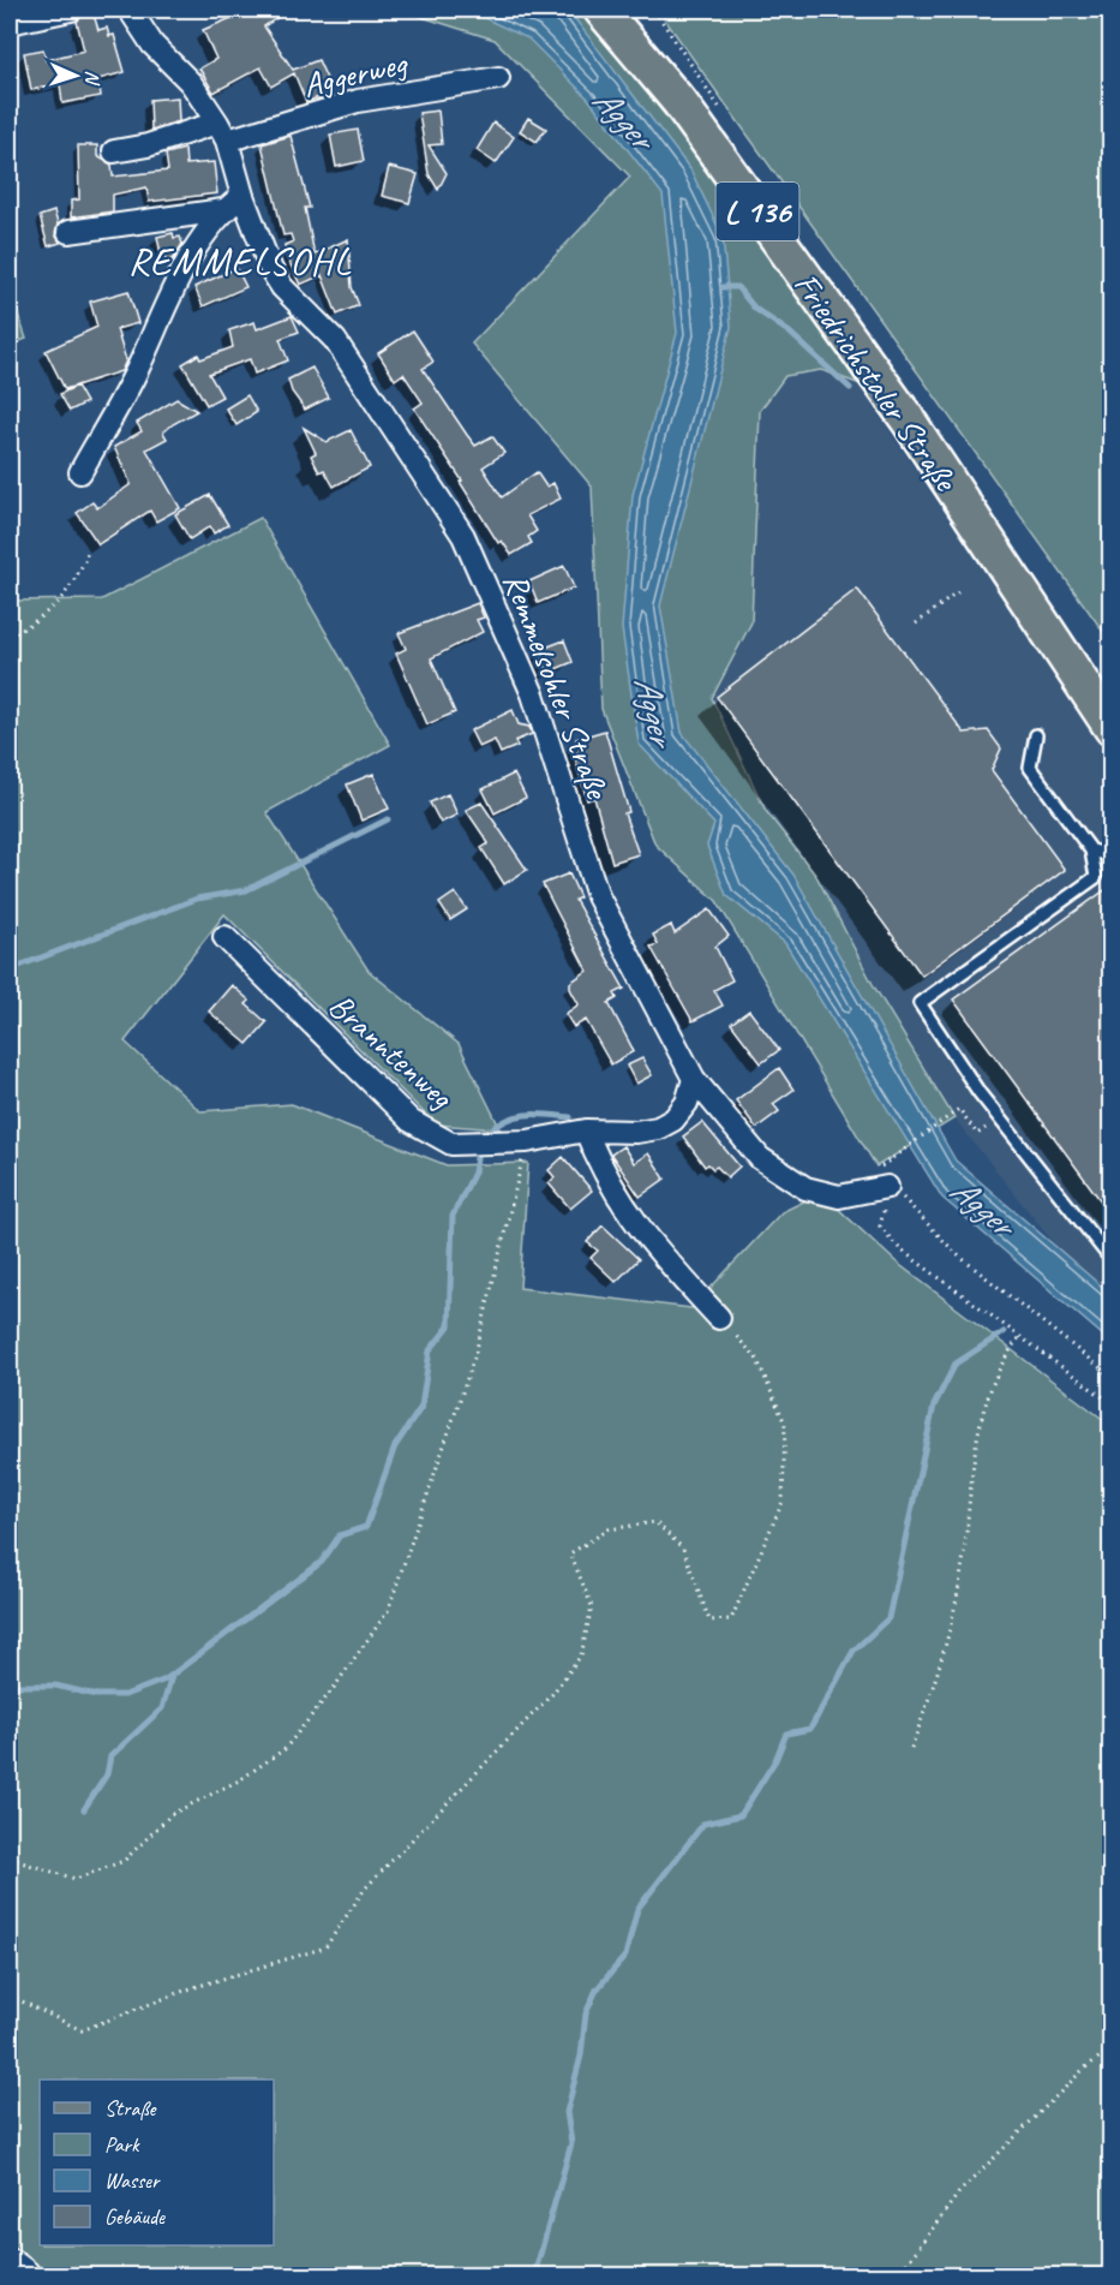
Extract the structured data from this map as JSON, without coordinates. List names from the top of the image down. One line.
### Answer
{"streets":{"main road":["L 136","Friedrichstaler Straße"],"street":["Aggerweg","Remmelsohler Straße","Branntenweg"]},"crossings":[["Aggerweg","Remmelsohler Straße"],["Remmelsohler Straße","Branntenweg"]],"districts":["REMMELSOHL"],"water":["Agger"],"legend":["Straße","Park","Wasser","Gebäude"],"north":"right"}
